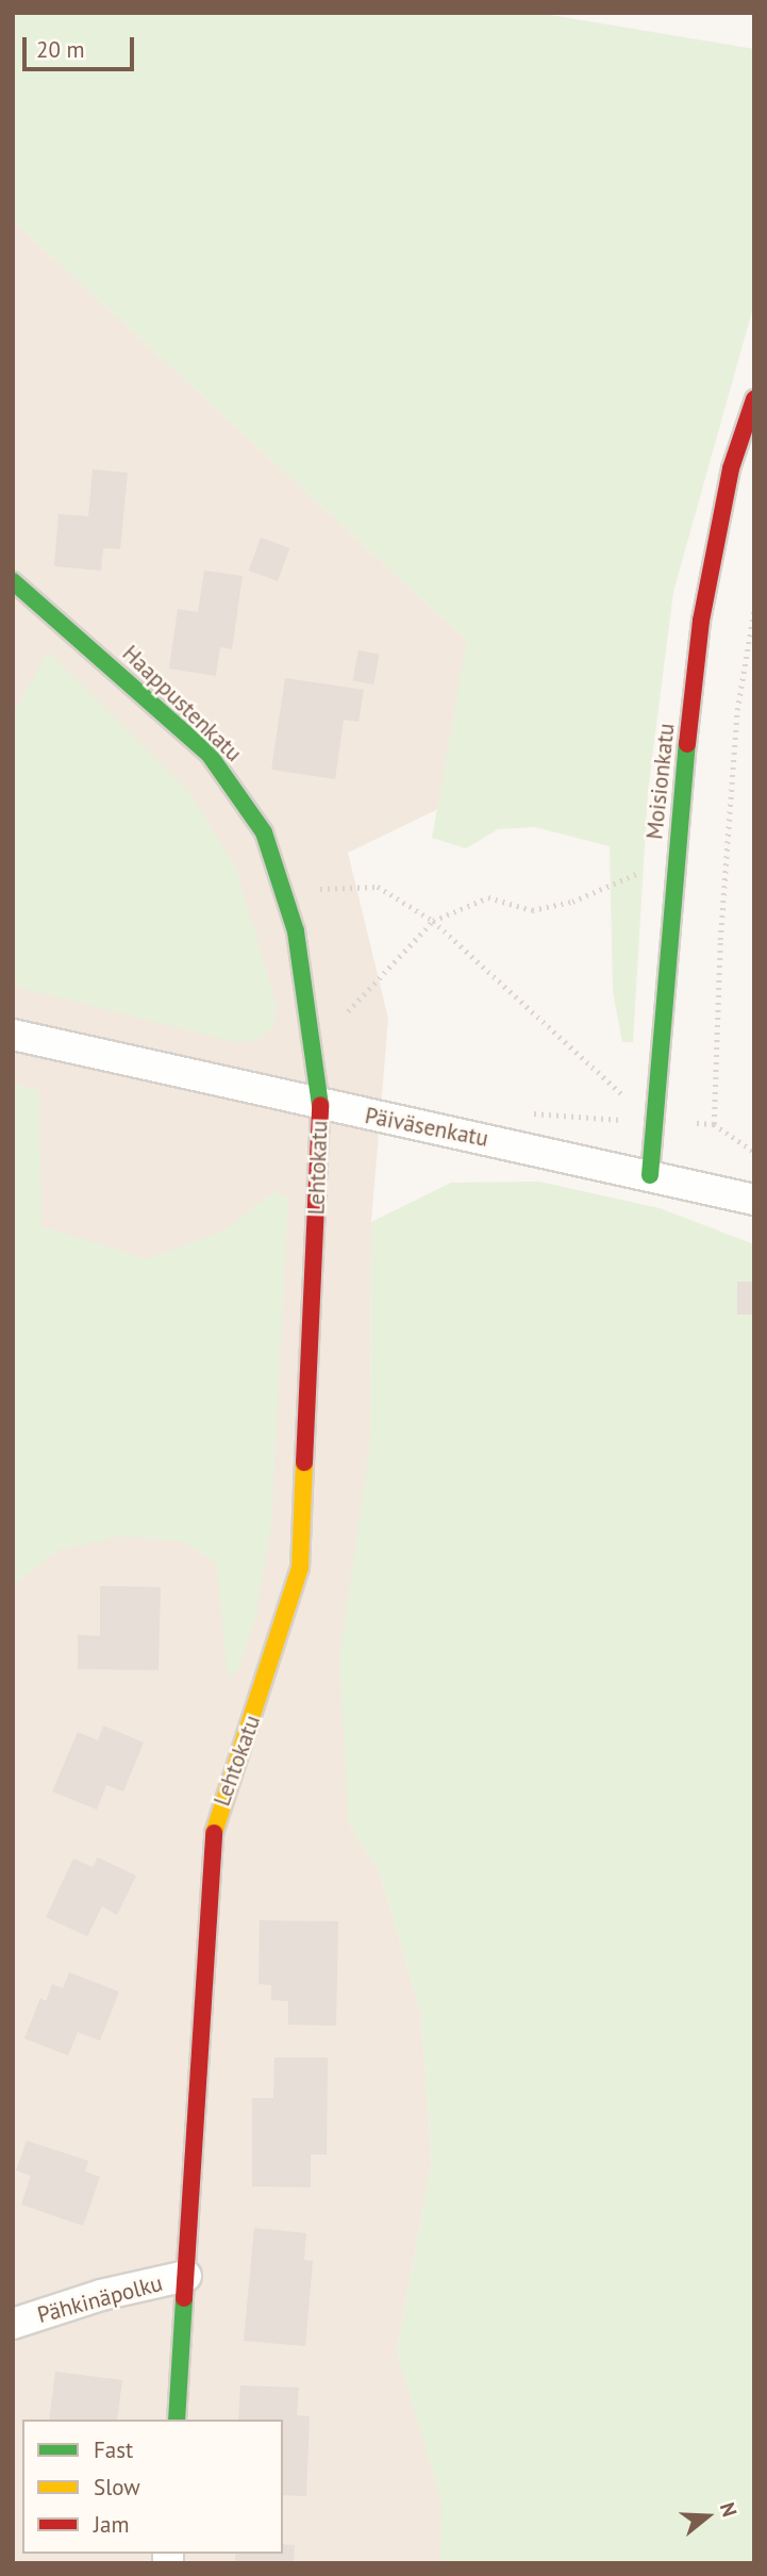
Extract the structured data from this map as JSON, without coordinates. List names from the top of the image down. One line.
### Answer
{"streets":{"street":["Haappustenkatu","Moisionkatu","Päiväsenkatu","Lehtokatu","Pähkinäpolku"]},"crossings":[["Haappustenkatu","Päiväsenkatu"],["Haappustenkatu","Lehtokatu"],["Moisionkatu","Päiväsenkatu"],["Päiväsenkatu","Lehtokatu"],["Lehtokatu","Pähkinäpolku"]],"legend":["Fast","Slow","Jam"],"scale_bar":"20 m","north":"right"}
